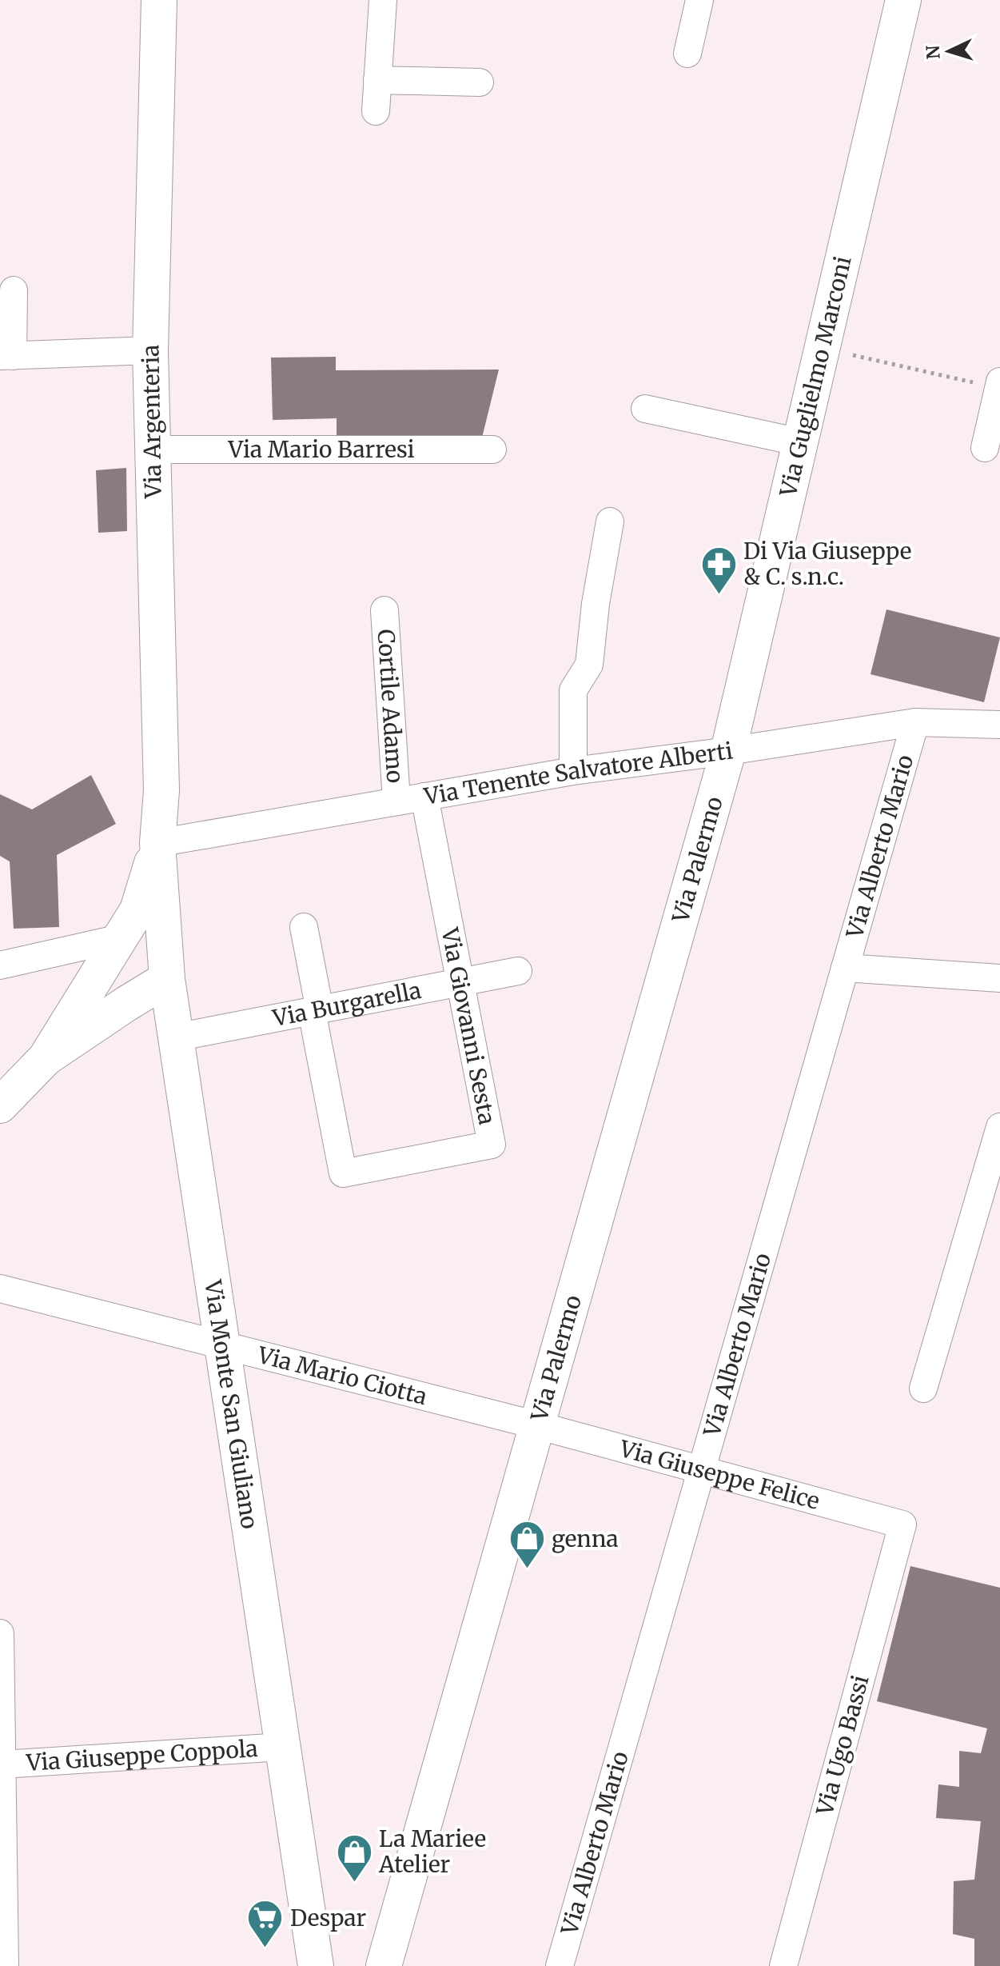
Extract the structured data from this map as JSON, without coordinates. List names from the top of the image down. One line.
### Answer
{"streets":{"main road":["Via Guglielmo Marconi","Via Argenteria","Via Palermo","Via Monte San Giuliano"],"street":["Via Mario Barresi","Cortile Adamo","Via Tenente Salvatore Alberti","Via Alberto Mario","Via Burgarella","Via Giovanni Sesta","Via Mario Ciotta","Via Giuseppe Felice","Via Ugo Bassi","Via Giuseppe Coppola"]},"crossings":[["Via Guglielmo Marconi","Via Tenente Salvatore Alberti"],["Via Guglielmo Marconi","Via Palermo"],["Via Argenteria","Via Mario Barresi"],["Via Argenteria","Via Tenente Salvatore Alberti"],["Via Argenteria","Via Monte San Giuliano"],["Cortile Adamo","Via Tenente Salvatore Alberti"],["Via Tenente Salvatore Alberti","Via Alberto Mario"],["Via Tenente Salvatore Alberti","Via Palermo"],["Via Tenente Salvatore Alberti","Via Giovanni Sesta"],["Via Tenente Salvatore Alberti","Via Monte San Giuliano"],["Via Alberto Mario","Via Giuseppe Felice"],["Via Palermo","Via Mario Ciotta"],["Via Palermo","Via Giuseppe Felice"],["Via Burgarella","Via Giovanni Sesta"],["Via Burgarella","Via Monte San Giuliano"],["Via Mario Ciotta","Via Monte San Giuliano"],["Via Mario Ciotta","Via Giuseppe Felice"],["Via Monte San Giuliano","Via Giuseppe Coppola"],["Via Giuseppe Felice","Via Ugo Bassi"]],"places":{"pharmacy":["Di Via Giuseppe & C. s.n.c."],"shop":["genna","La Mariee Atelier"],"supermarket":["Despar"]},"north":"left"}
